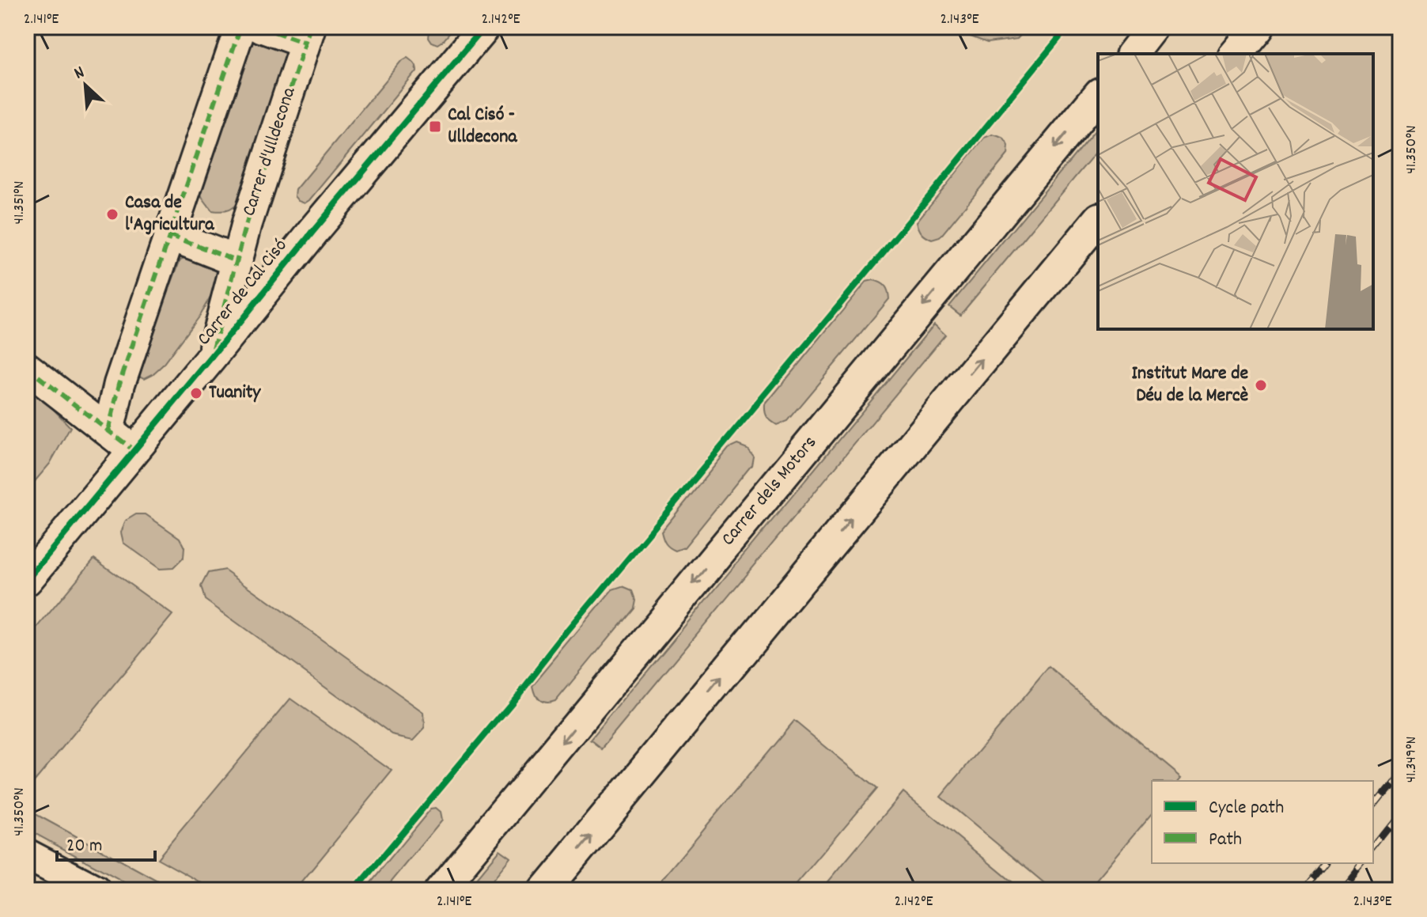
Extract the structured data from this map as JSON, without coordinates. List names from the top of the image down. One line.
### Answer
{"streets":{"street":["Carrer d'Ulldecona","Carrer de Cal Cisó","Carrer dels Motors"]},"crossings":[["Carrer d'Ulldecona","Carrer de Cal Cisó"]],"places":{"transit":["Cal Cisó - Ulldecona"],"other":["Casa de l'Agricultura","Institut Mare de Déu de la Mercè","Tuanity"]},"legend":["Cycle path","Path"],"scale_bar":"20 m","north":"top left","coordinates":["2.141°E","2.142°E","2.143°E","41.350°N","41.351°N","41.349°N"]}
